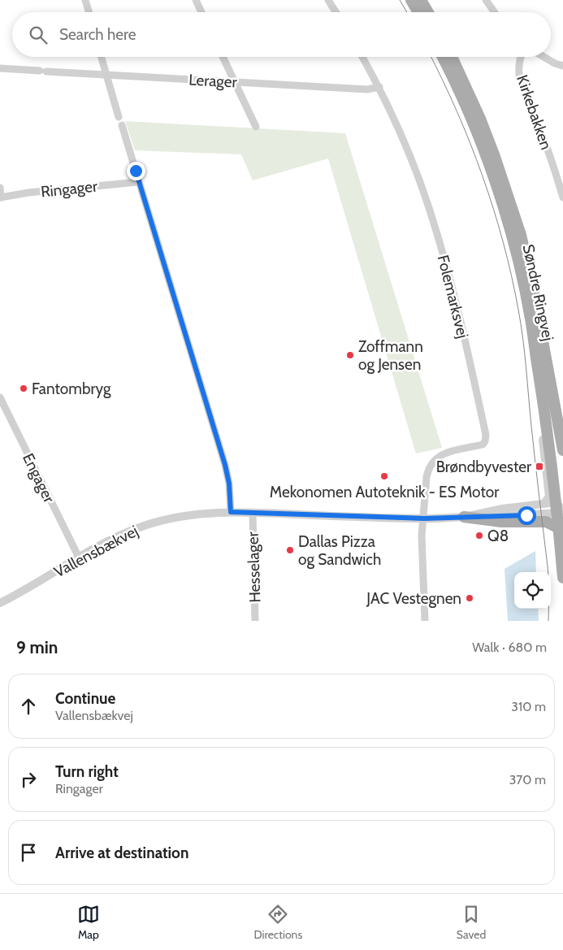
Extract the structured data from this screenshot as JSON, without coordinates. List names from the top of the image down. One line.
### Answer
{"streets":{"main road":["Søndre Ringvej"],"street":["Lerager","Kirkebakken","Ringager","Folemarksvej","Engager","Vallensbækvej","Hesselager"]},"crossings":[["Lerager","Folemarksvej"],["Søndre Ringvej","Vallensbækvej"],["Folemarksvej","Vallensbækvej"],["Engager","Vallensbækvej"],["Vallensbækvej","Hesselager"]],"places":{"other":["Zoffmann og Jensen","Fantombryg","Mekonomen Autoteknik - ES Motor","Q8","Dallas Pizza og Sandwich","JAC Vestegnen"],"transit":["Brøndbyvester"]},"page":{"search":"Search here","heading":["9 min","Walk · 680 m"],"list":[["Continue","Vallensbækvej","310 m"],["Turn right","Ringager","370 m"],"Arrive at destination"],"nav":["Map","Directions","Saved"]}}
